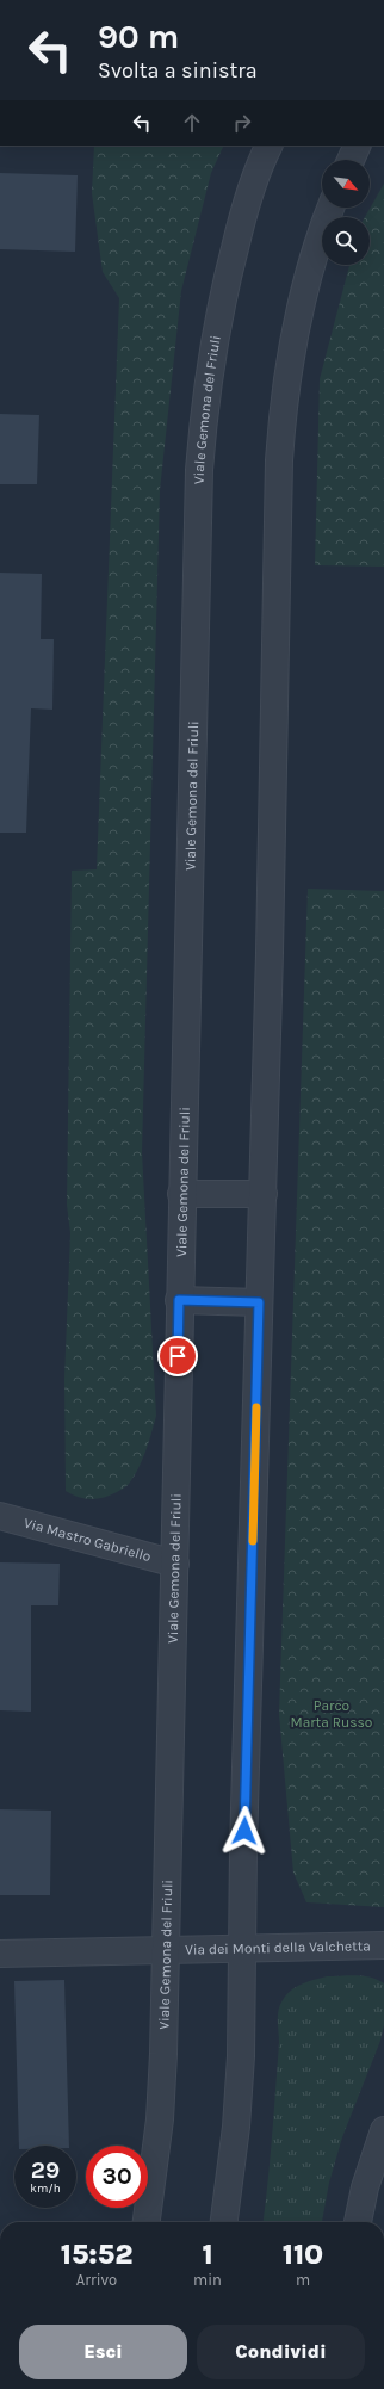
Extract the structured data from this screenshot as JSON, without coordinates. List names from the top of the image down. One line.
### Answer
{"streets":{"street":["Viale Gemona del Friuli","Via Mastro Gabriello","Via dei Monti della Valchetta"]},"crossings":[["Viale Gemona del Friuli","Via Mastro Gabriello"],["Viale Gemona del Friuli","Via dei Monti della Valchetta"]],"parks":["Parco Marta Russo"],"north":"bottom right","page":{"turn":["90 m","Svolta a sinistra"],"speed":"29 km/h","limit":"30","eta":["15:52","Arrivo","1","min","110","m"],"buttons":["Esci","Condividi"]}}
